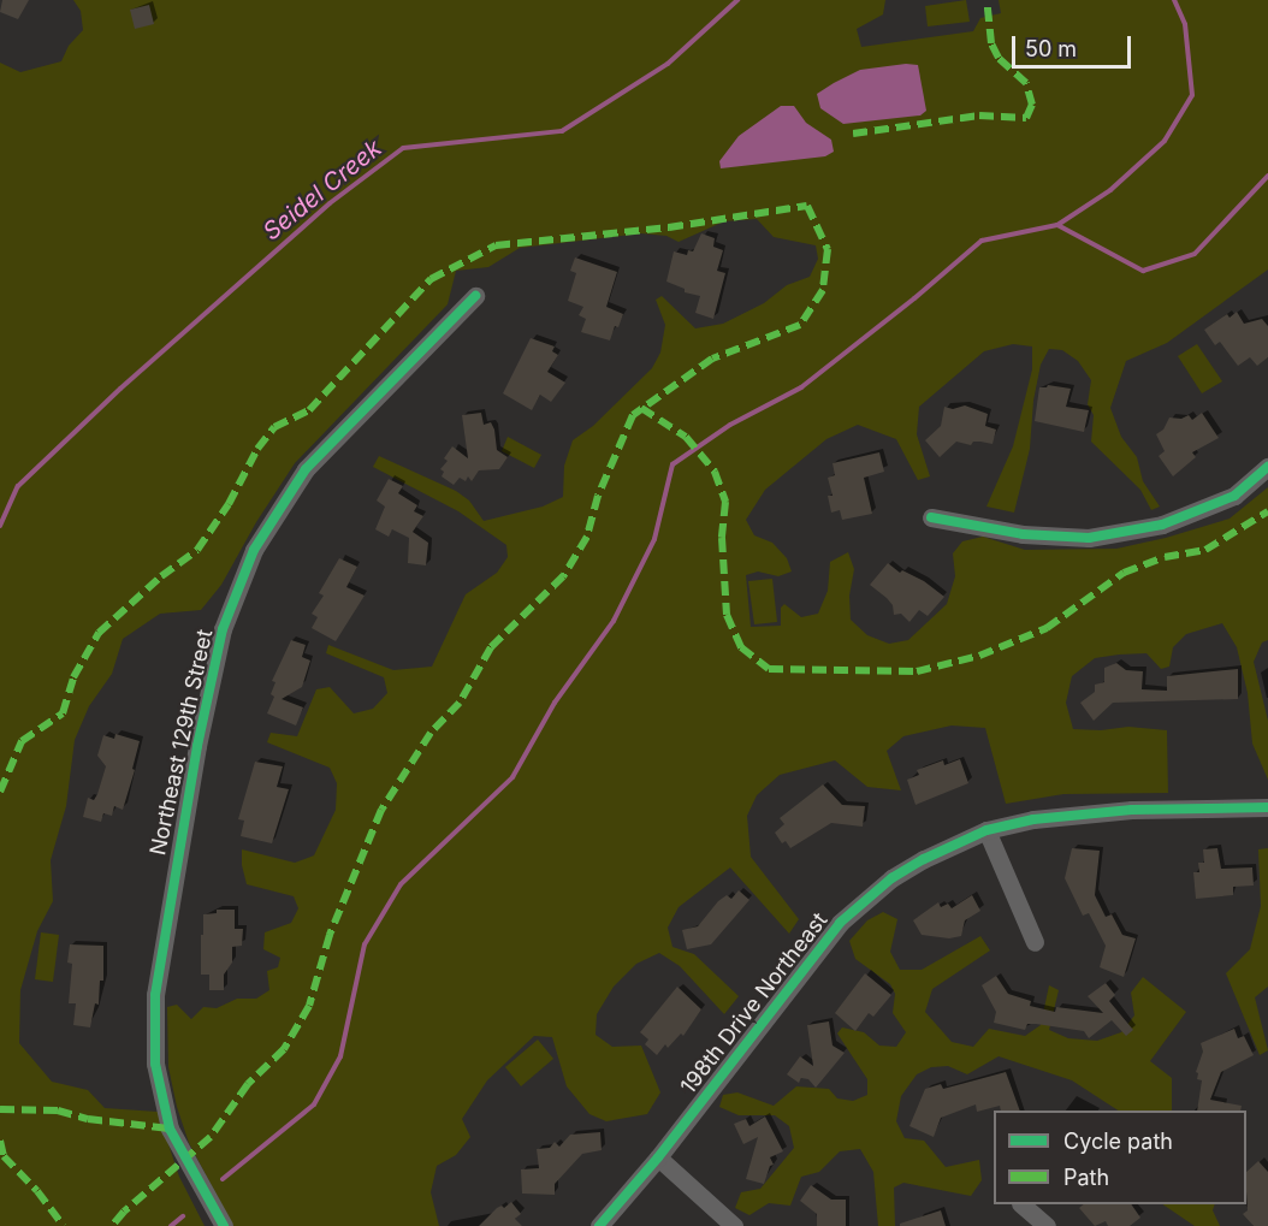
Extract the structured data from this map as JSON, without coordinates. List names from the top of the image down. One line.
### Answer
{"streets":{"street":["Northeast 129th Street","198th Drive Northeast"]},"water":["Seidel Creek"],"legend":["Cycle path","Path"],"scale_bar":"50 m"}
